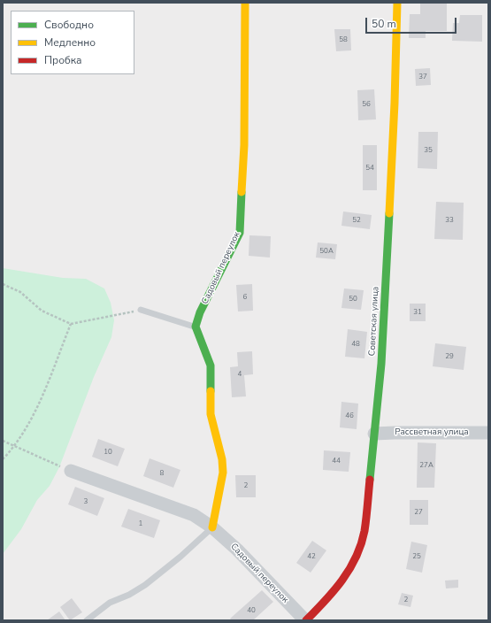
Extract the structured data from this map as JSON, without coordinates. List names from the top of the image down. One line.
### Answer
{"streets":{"street":["Садовый переулок","Советская улица","Рассветная улица"]},"crossings":[["Садовый переулок","Советская улица"],["Советская улица","Рассветная улица"]],"house_numbers":["58","37","56","35","54","52","33","50А","6","50","31","48","29","4","46","10","44","27А","8","2","3","27","1","42","25","2","40"],"legend":["Свободно","Медленно","Пробка"],"scale_bar":"50 m"}
